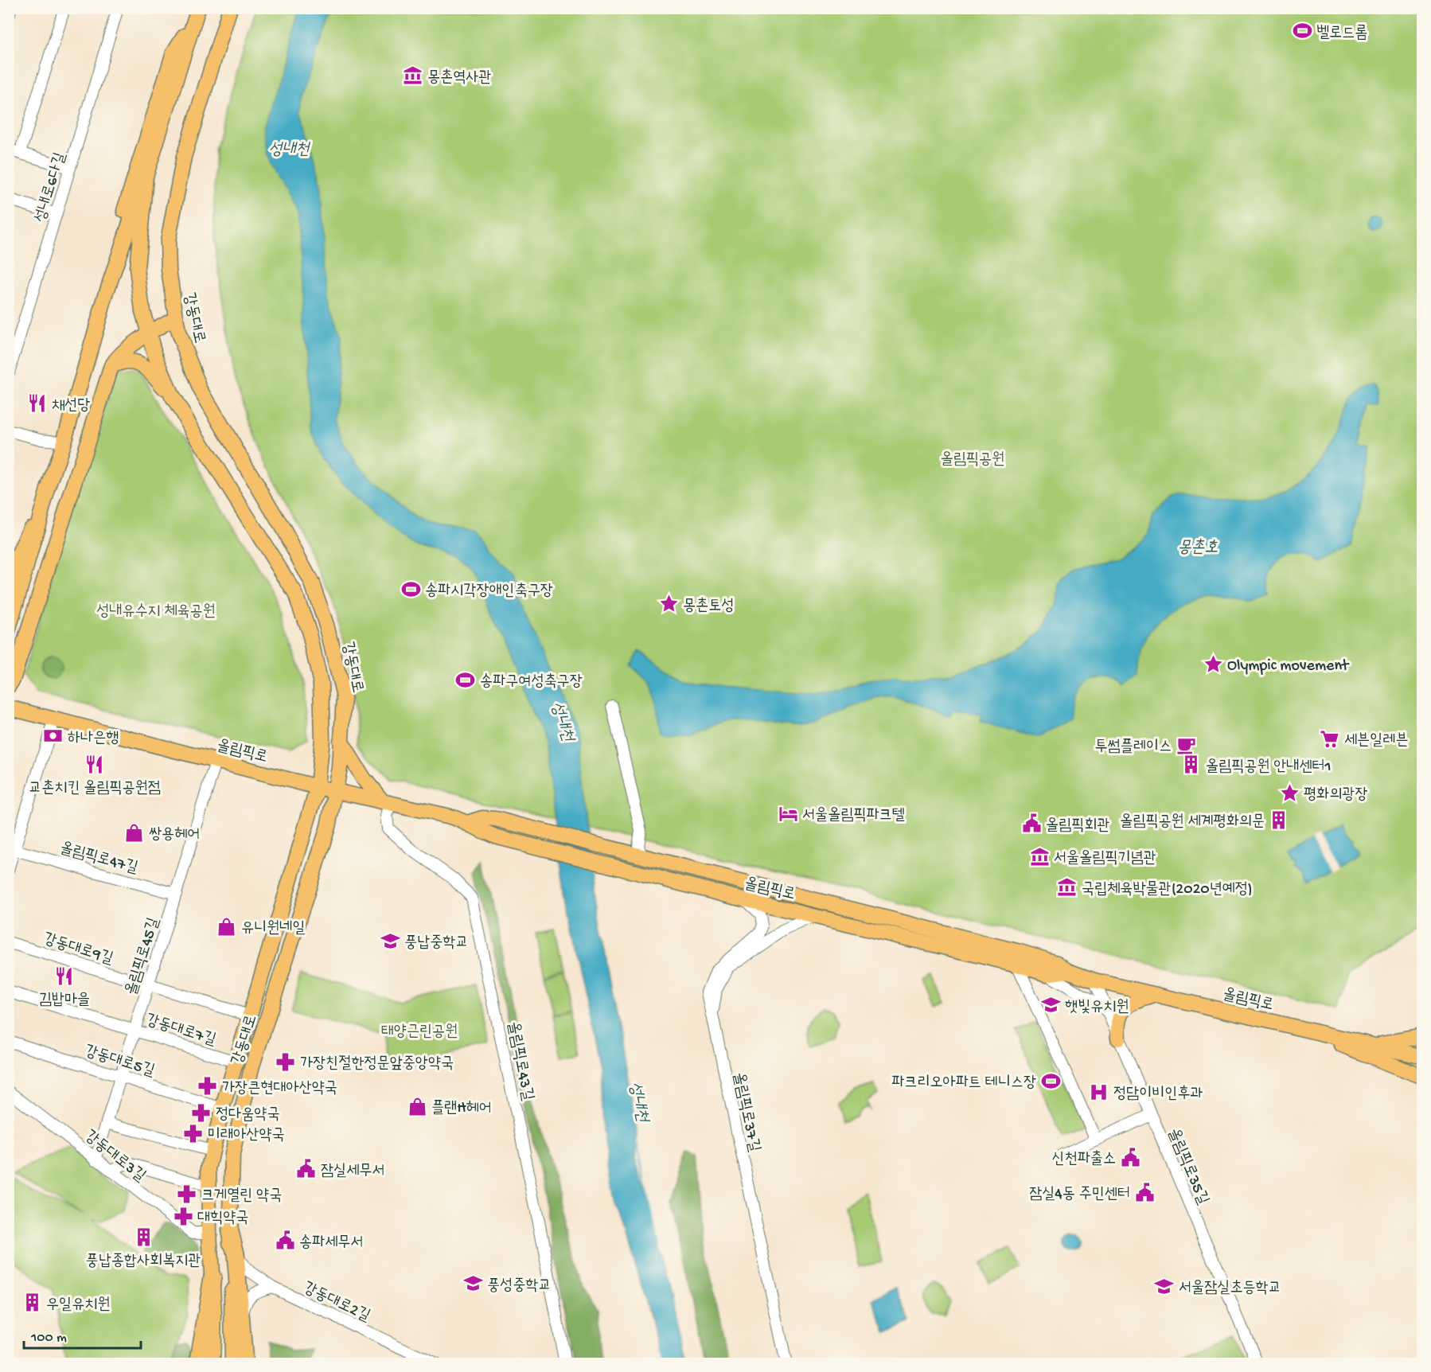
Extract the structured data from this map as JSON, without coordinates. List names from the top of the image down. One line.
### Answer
{"streets":{"main road":["강동대로","올림픽로"],"street":["성내로6다길","올림픽로47길","강동대로9길","올림픽로45길","강동대로7길","강동대로5길","올림픽로43길","올림픽로37길","강동대로3길","올림픽로35길","강동대로2길"]},"crossings":[["강동대로","올림픽로"],["강동대로","강동대로9길"],["강동대로","강동대로7길"],["강동대로","강동대로5길"],["강동대로","강동대로3길"],["올림픽로","올림픽로45길"],["올림픽로","올림픽로43길"],["올림픽로","올림픽로37길"],["올림픽로","올림픽로35길"],["올림픽로47길","올림픽로45길"],["강동대로9길","올림픽로45길"],["올림픽로45길","강동대로7길"],["올림픽로45길","강동대로5길"],["올림픽로45길","강동대로3길"]],"water":["성내천","몽촌호"],"parks":["올림픽공원","성내유수지 체육공원","태양근린공원"],"places":{"sports":["벨로드롬","송파시각장애인축구장","송파구여성축구장","파크리오아파트 테니스장"],"museum":["몽촌역사관","서울올림픽기념관","국립체육박물관(2020년예정)"],"restaurant":["채선당","교촌치킨 올림픽공원점","김밥마을"],"place":["몽촌토성","Olympic movement","평화의광장"],"bank":["하나은행"],"supermarket":["세븐일레븐"],"cafe":["투썸플레이스"],"building":["올림픽공원 안내센터1","올림픽공원 세계평화의문","풍납종합사회복지관","우일유치원"],"hotel":["서울올림픽파크텔"],"public building":["올림픽회관","신천파출소","잠실세무서","잠실4동 주민센터","송파세무서"],"shop":["쌍용헤어","유니원네일","플랜H헤어"],"school or university":["풍납중학교","햇빛유치원","풍성중학교","서울잠실초등학교"],"pharmacy":["가장친절한정문앞중앙약국","가장큰현대아산약국","정다움약국","미래아산약국","크게열린 약국","대힉약국"],"hospital":["정담이비인후과"]},"scale_bar":"100 m"}
